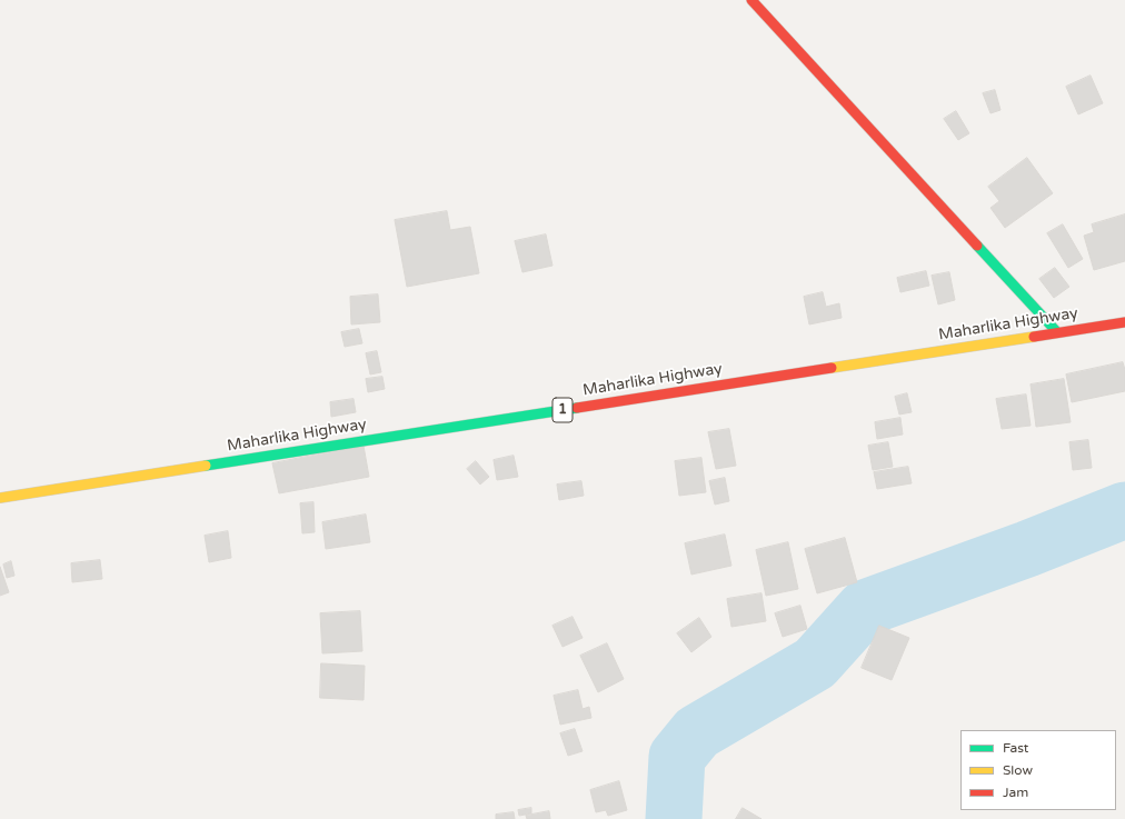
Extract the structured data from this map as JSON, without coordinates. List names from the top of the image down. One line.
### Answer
{"streets":{"main road":["Maharlika Highway","1"]},"legend":["Fast","Slow","Jam"]}
